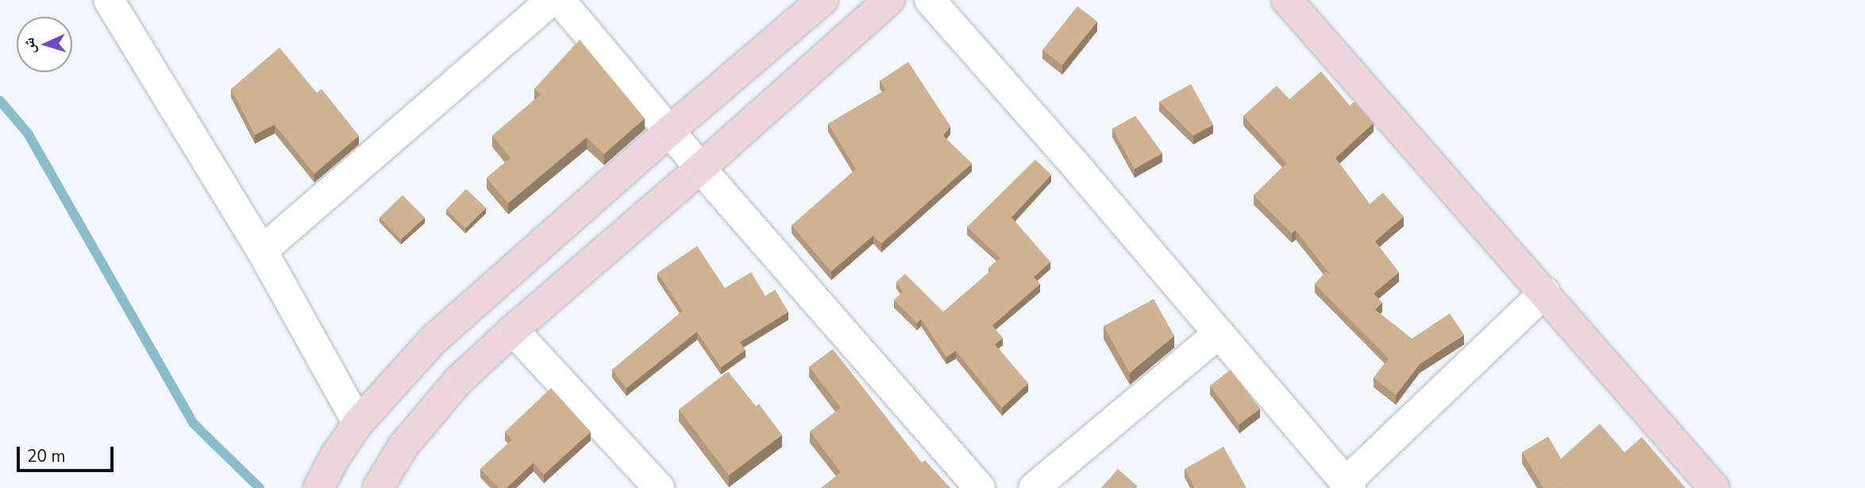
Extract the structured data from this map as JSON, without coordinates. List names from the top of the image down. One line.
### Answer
{"scale_bar":"20 m","north":"left"}
